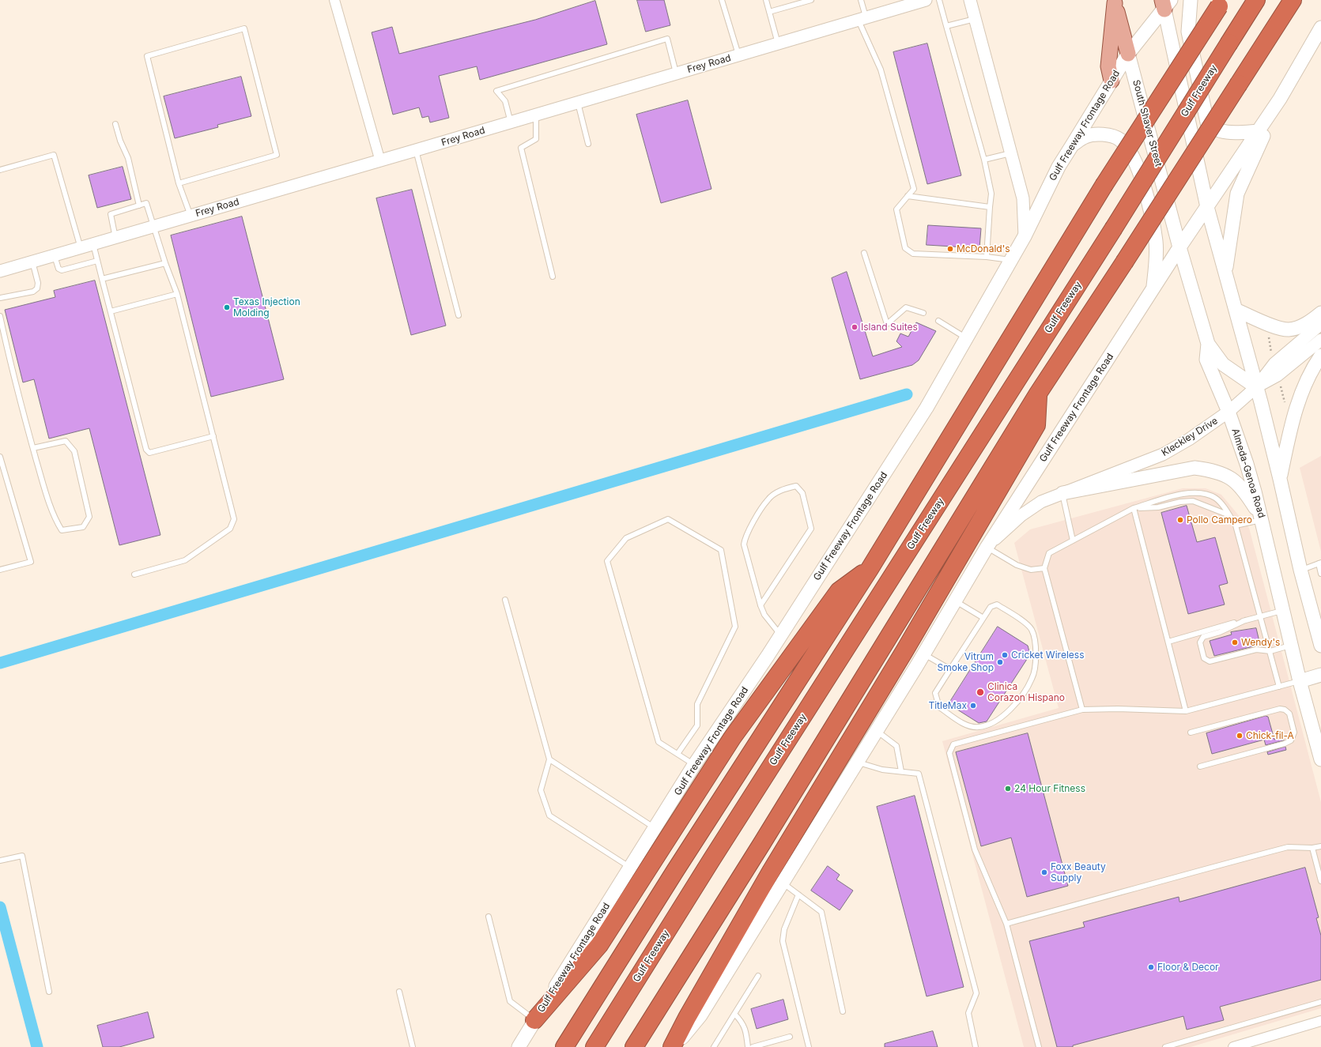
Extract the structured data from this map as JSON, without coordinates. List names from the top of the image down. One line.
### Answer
{"streets":{"highway":["Gulf Freeway"],"main road":["South Shaver Street","Gulf Freeway Frontage Road","Almeda-Genoa Road"],"street":["Frey Road","Kleckley Drive"]},"crossings":[["South Shaver Street","Gulf Freeway Frontage Road"],["South Shaver Street","Almeda-Genoa Road"],["Gulf Freeway Frontage Road","Kleckley Drive"],["Gulf Freeway Frontage Road","Almeda-Genoa Road"],["Kleckley Drive","Almeda-Genoa Road"]],"places":["McDonald's","Texas Injection Molding","Island Suites","Pollo Campero","Wendy's","Cricket Wireless","Vitrum Smoke Shop","Clinica Corazon Hispano","TitleMax","Chick-fil-A","24 Hour Fitness","Foxx Beauty Supply","Floor & Decor"]}
